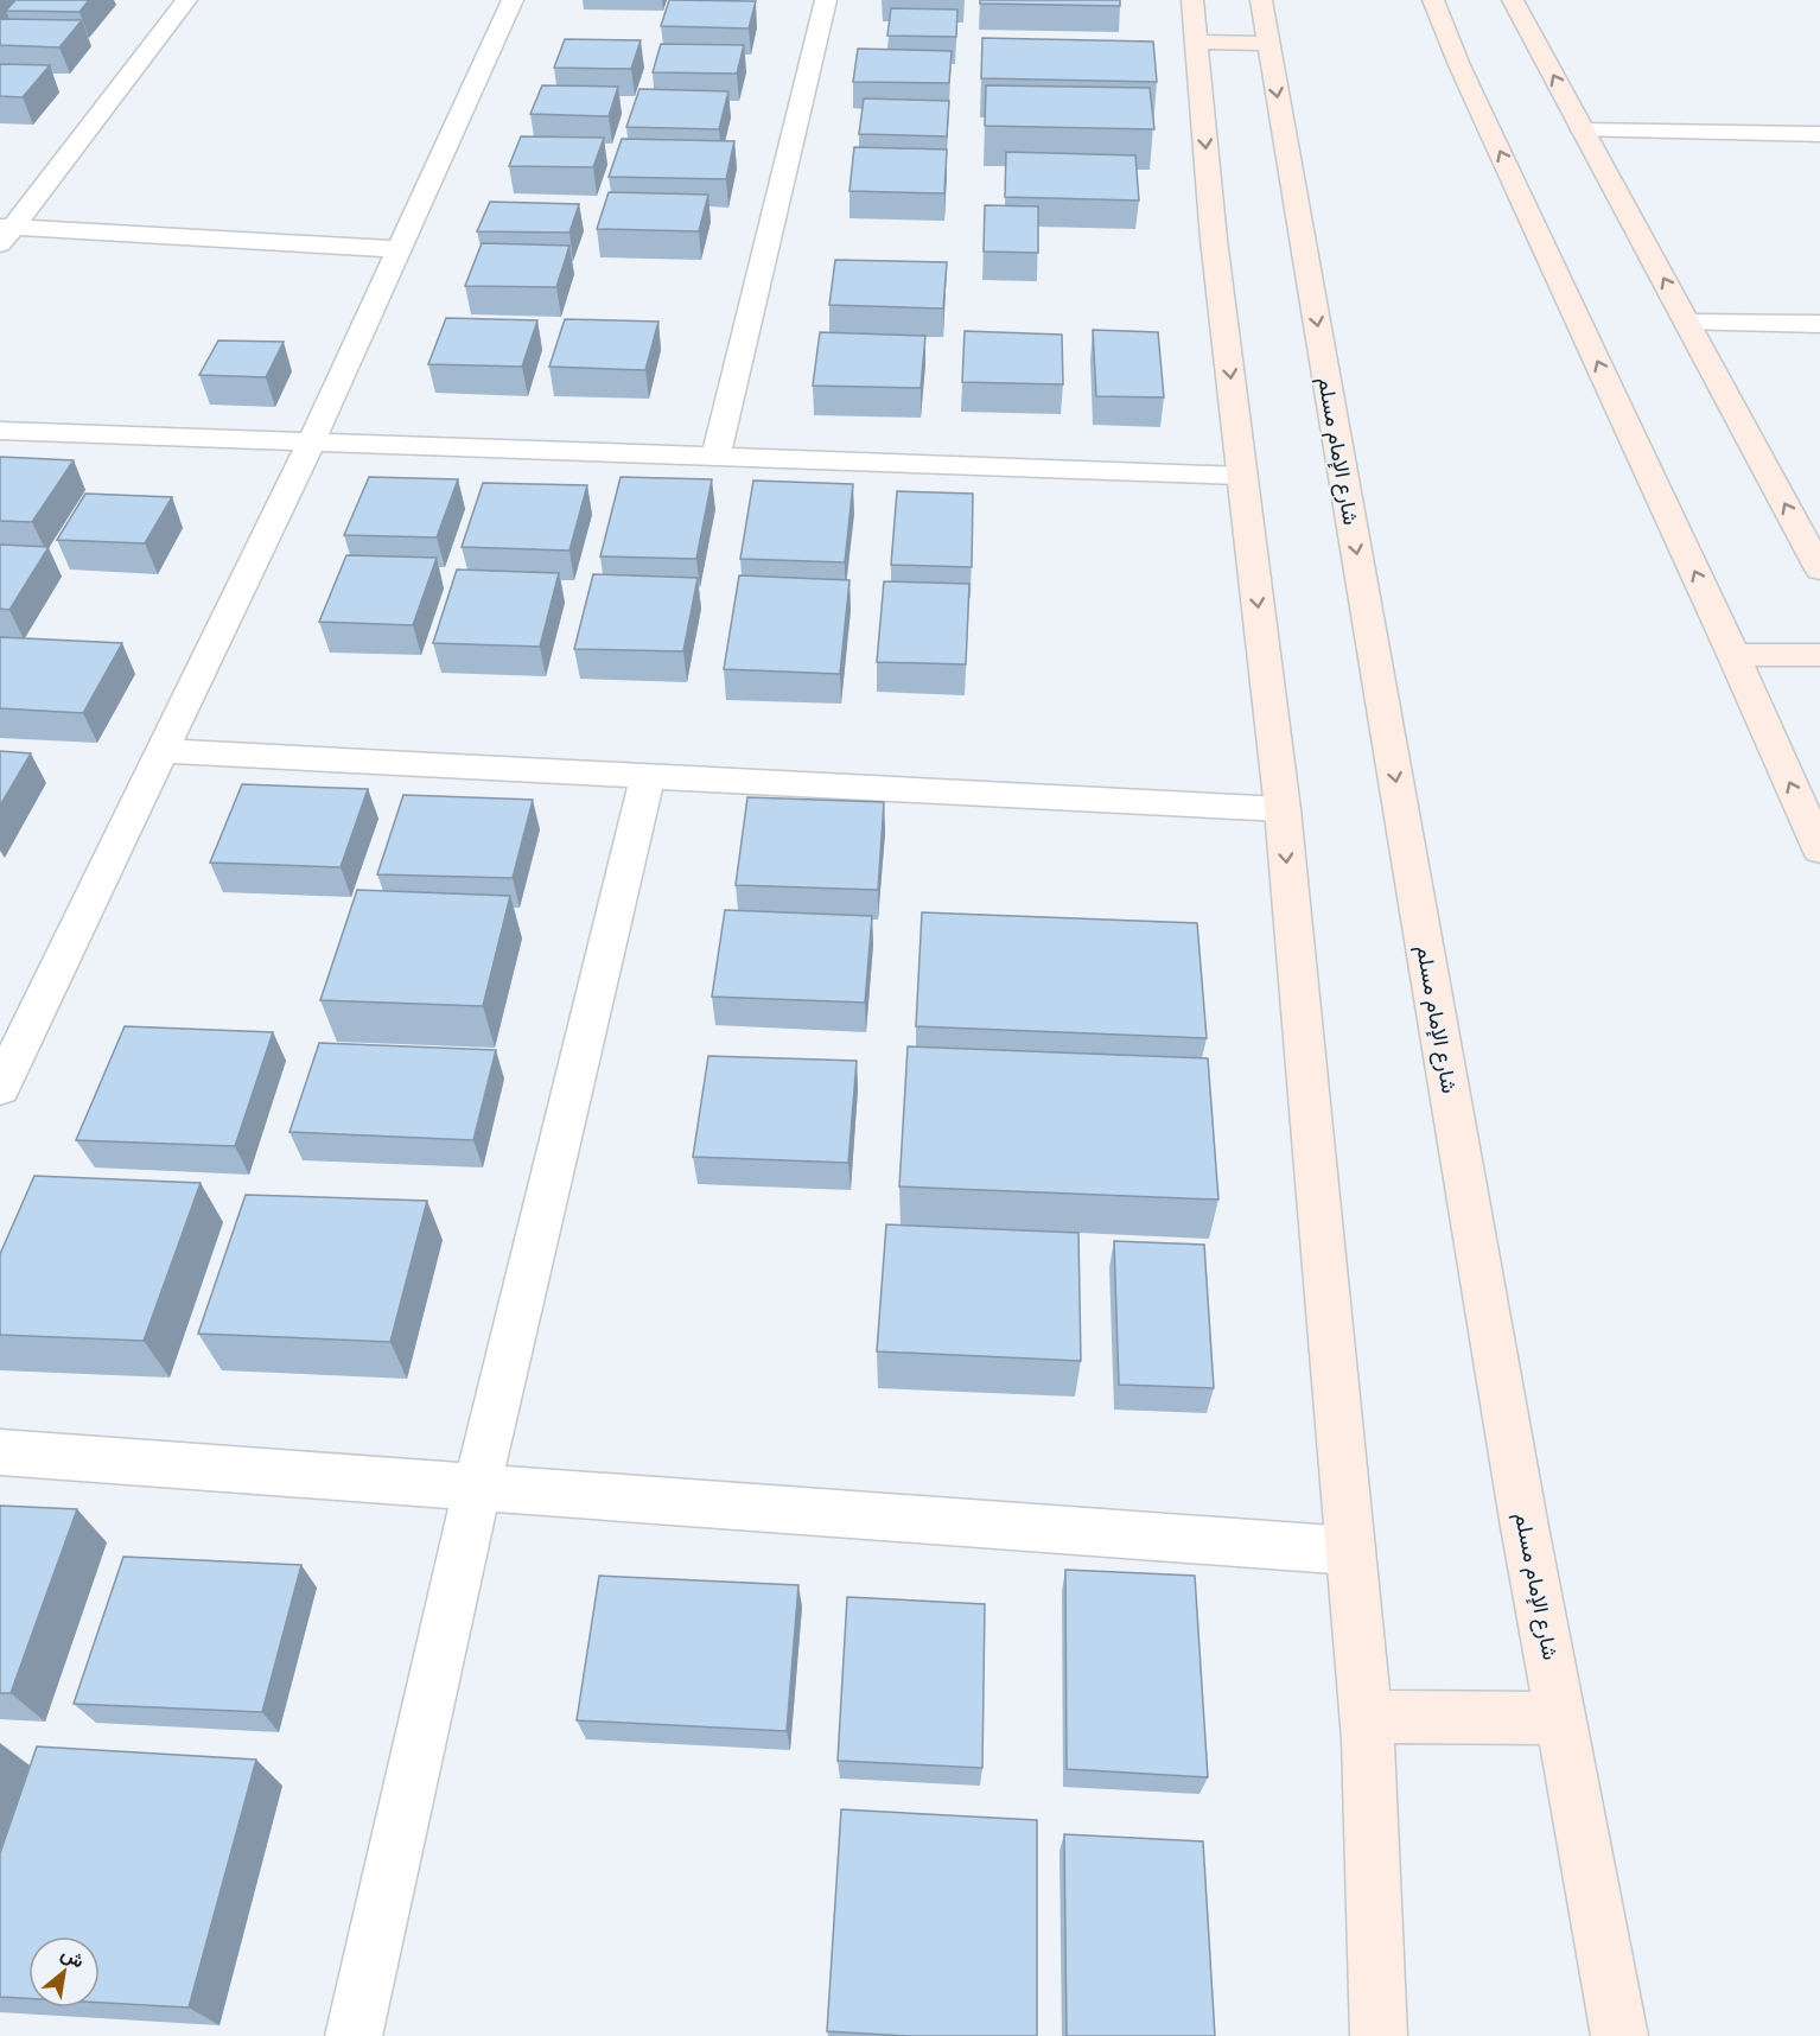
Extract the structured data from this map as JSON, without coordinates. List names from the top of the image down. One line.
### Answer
{"streets":{"main road":["شارع الإمام مسلم"]},"north":"top right"}
